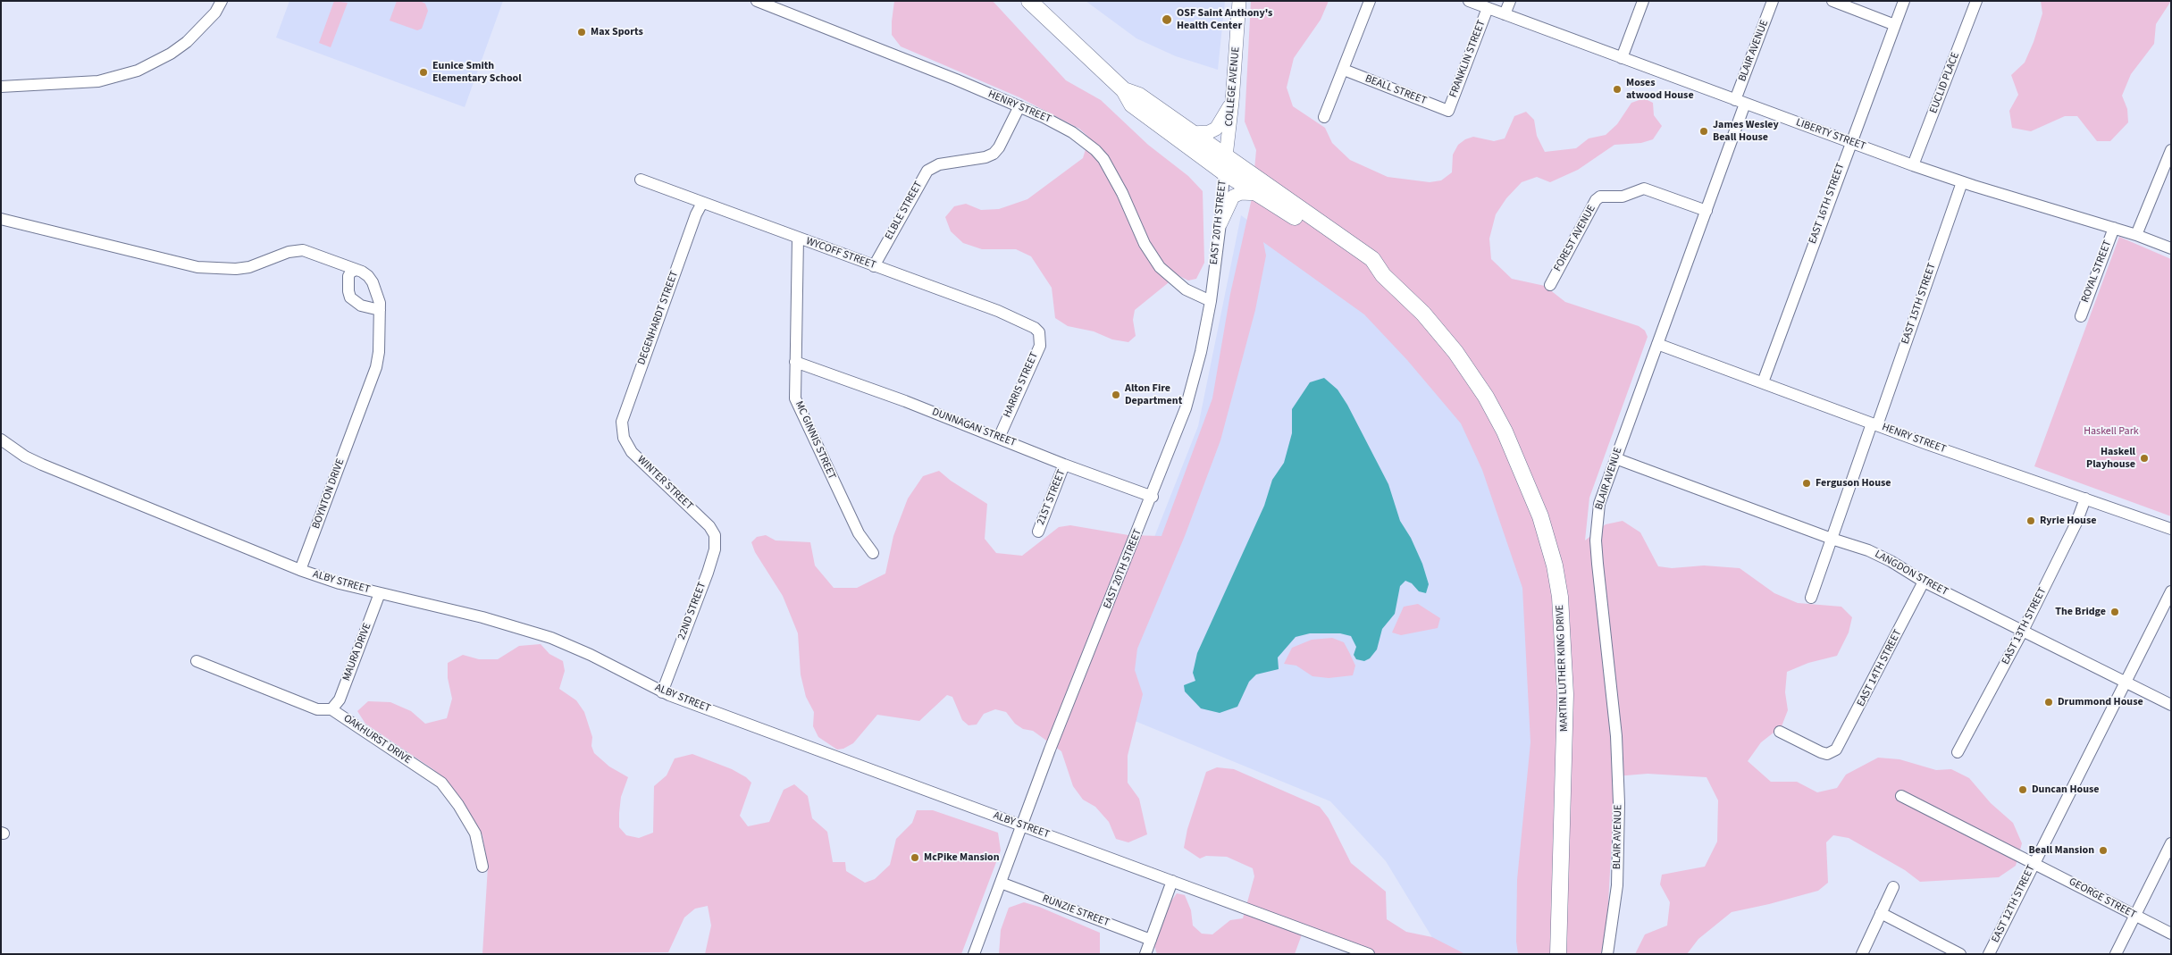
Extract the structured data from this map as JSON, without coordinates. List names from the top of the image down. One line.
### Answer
{"streets":{"highway":["MARTIN LUTHER KING DRIVE"],"main road":["COLLEGE AVENUE"],"street":["BLAIR AVENUE","FRANKLIN STREET","EUCLID PLACE","BEALL STREET","HENRY STREET","LIBERTY STREET","EAST 16TH STREET","ELBLE STREET","EAST 20TH STREET","FOREST AVENUE","WYCOFF STREET","ROYAL STREET","EAST 15TH STREET","DEGENHARDT STREET","HARRIS STREET","DUNNAGAN STREET","MC GINNIS STREET","WINTER STREET","BOYNTON DRIVE","21ST STREET","LANGDON STREET","ALBY STREET","22ND STREET","EAST 13TH STREET","MAURA DRIVE","EAST 14TH STREET","OAKHURST DRIVE","GEORGE STREET","EAST 12TH STREET","RUNZIE STREET"]},"crossings":[["BLAIR AVENUE","HENRY STREET"],["BLAIR AVENUE","LIBERTY STREET"],["BLAIR AVENUE","FOREST AVENUE"],["BLAIR AVENUE","LANGDON STREET"],["FRANKLIN STREET","BEALL STREET"],["FRANKLIN STREET","LIBERTY STREET"],["EUCLID PLACE","LIBERTY STREET"],["COLLEGE AVENUE","EAST 20TH STREET"],["HENRY STREET","EAST 16TH STREET"],["HENRY STREET","ELBLE STREET"],["HENRY STREET","EAST 20TH STREET"],["HENRY STREET","EAST 15TH STREET"],["HENRY STREET","EAST 13TH STREET"],["LIBERTY STREET","EAST 16TH STREET"],["LIBERTY STREET","ROYAL STREET"],["LIBERTY STREET","EAST 15TH STREET"],["ELBLE STREET","WYCOFF STREET"],["EAST 20TH STREET","DUNNAGAN STREET"],["EAST 20TH STREET","ALBY STREET"],["EAST 20TH STREET","RUNZIE STREET"],["WYCOFF STREET","DEGENHARDT STREET"],["WYCOFF STREET","HARRIS STREET"],["WYCOFF STREET","MC GINNIS STREET"],["EAST 15TH STREET","LANGDON STREET"],["DEGENHARDT STREET","WINTER STREET"],["HARRIS STREET","DUNNAGAN STREET"],["DUNNAGAN STREET","MC GINNIS STREET"],["DUNNAGAN STREET","21ST STREET"],["WINTER STREET","22ND STREET"],["BOYNTON DRIVE","ALBY STREET"],["LANGDON STREET","EAST 13TH STREET"],["LANGDON STREET","EAST 14TH STREET"],["LANGDON STREET","EAST 12TH STREET"],["ALBY STREET","22ND STREET"],["ALBY STREET","MAURA DRIVE"],["MAURA DRIVE","OAKHURST DRIVE"],["GEORGE STREET","EAST 12TH STREET"]],"parks":["Haskell Park"],"places":["OSF Saint Anthony's Health Center","Max Sports","Eunice Smith Elementary School","Moses atwood House","James Wesley Beall House","Alton Fire Department","Haskell Playhouse","Ferguson House","Ryrie House","The Bridge","Drummond House","Duncan House","Beall Mansion","McPike Mansion"]}
